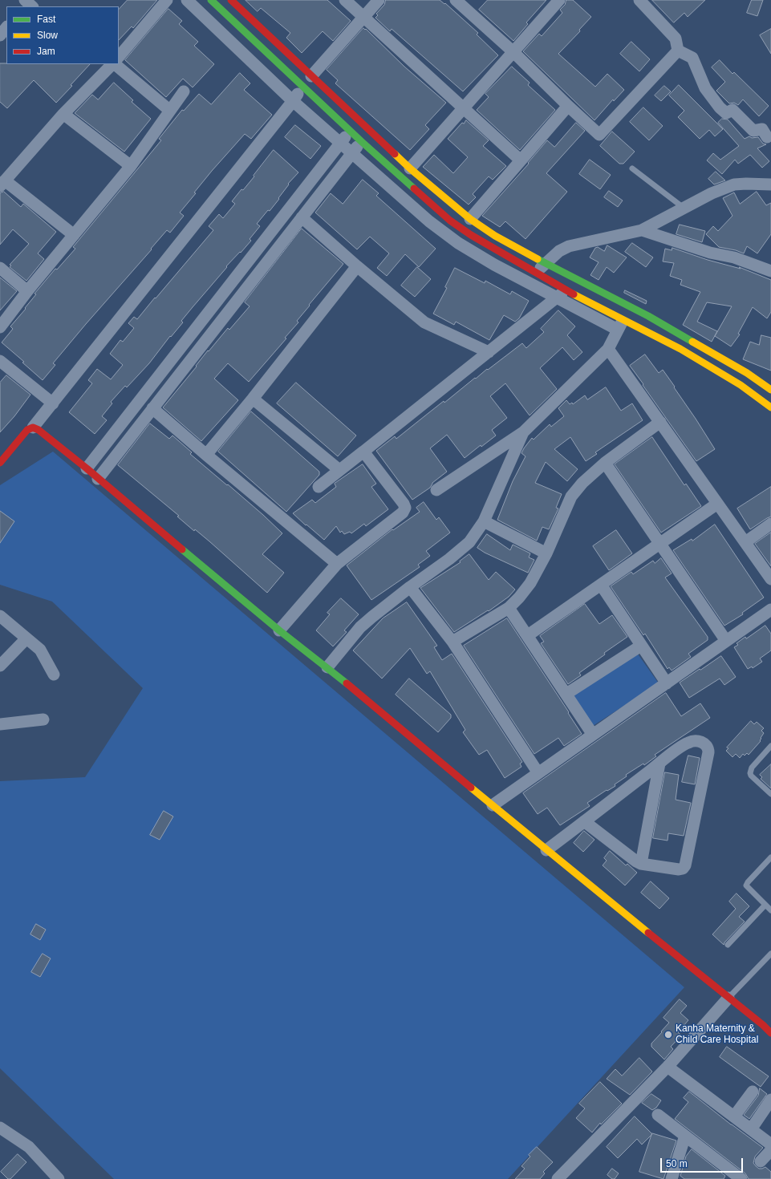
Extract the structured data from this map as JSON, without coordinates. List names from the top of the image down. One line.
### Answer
{"places":["Kanha Maternity & Child Care Hospital"],"legend":["Fast","Slow","Jam"],"scale_bar":"50 m"}
